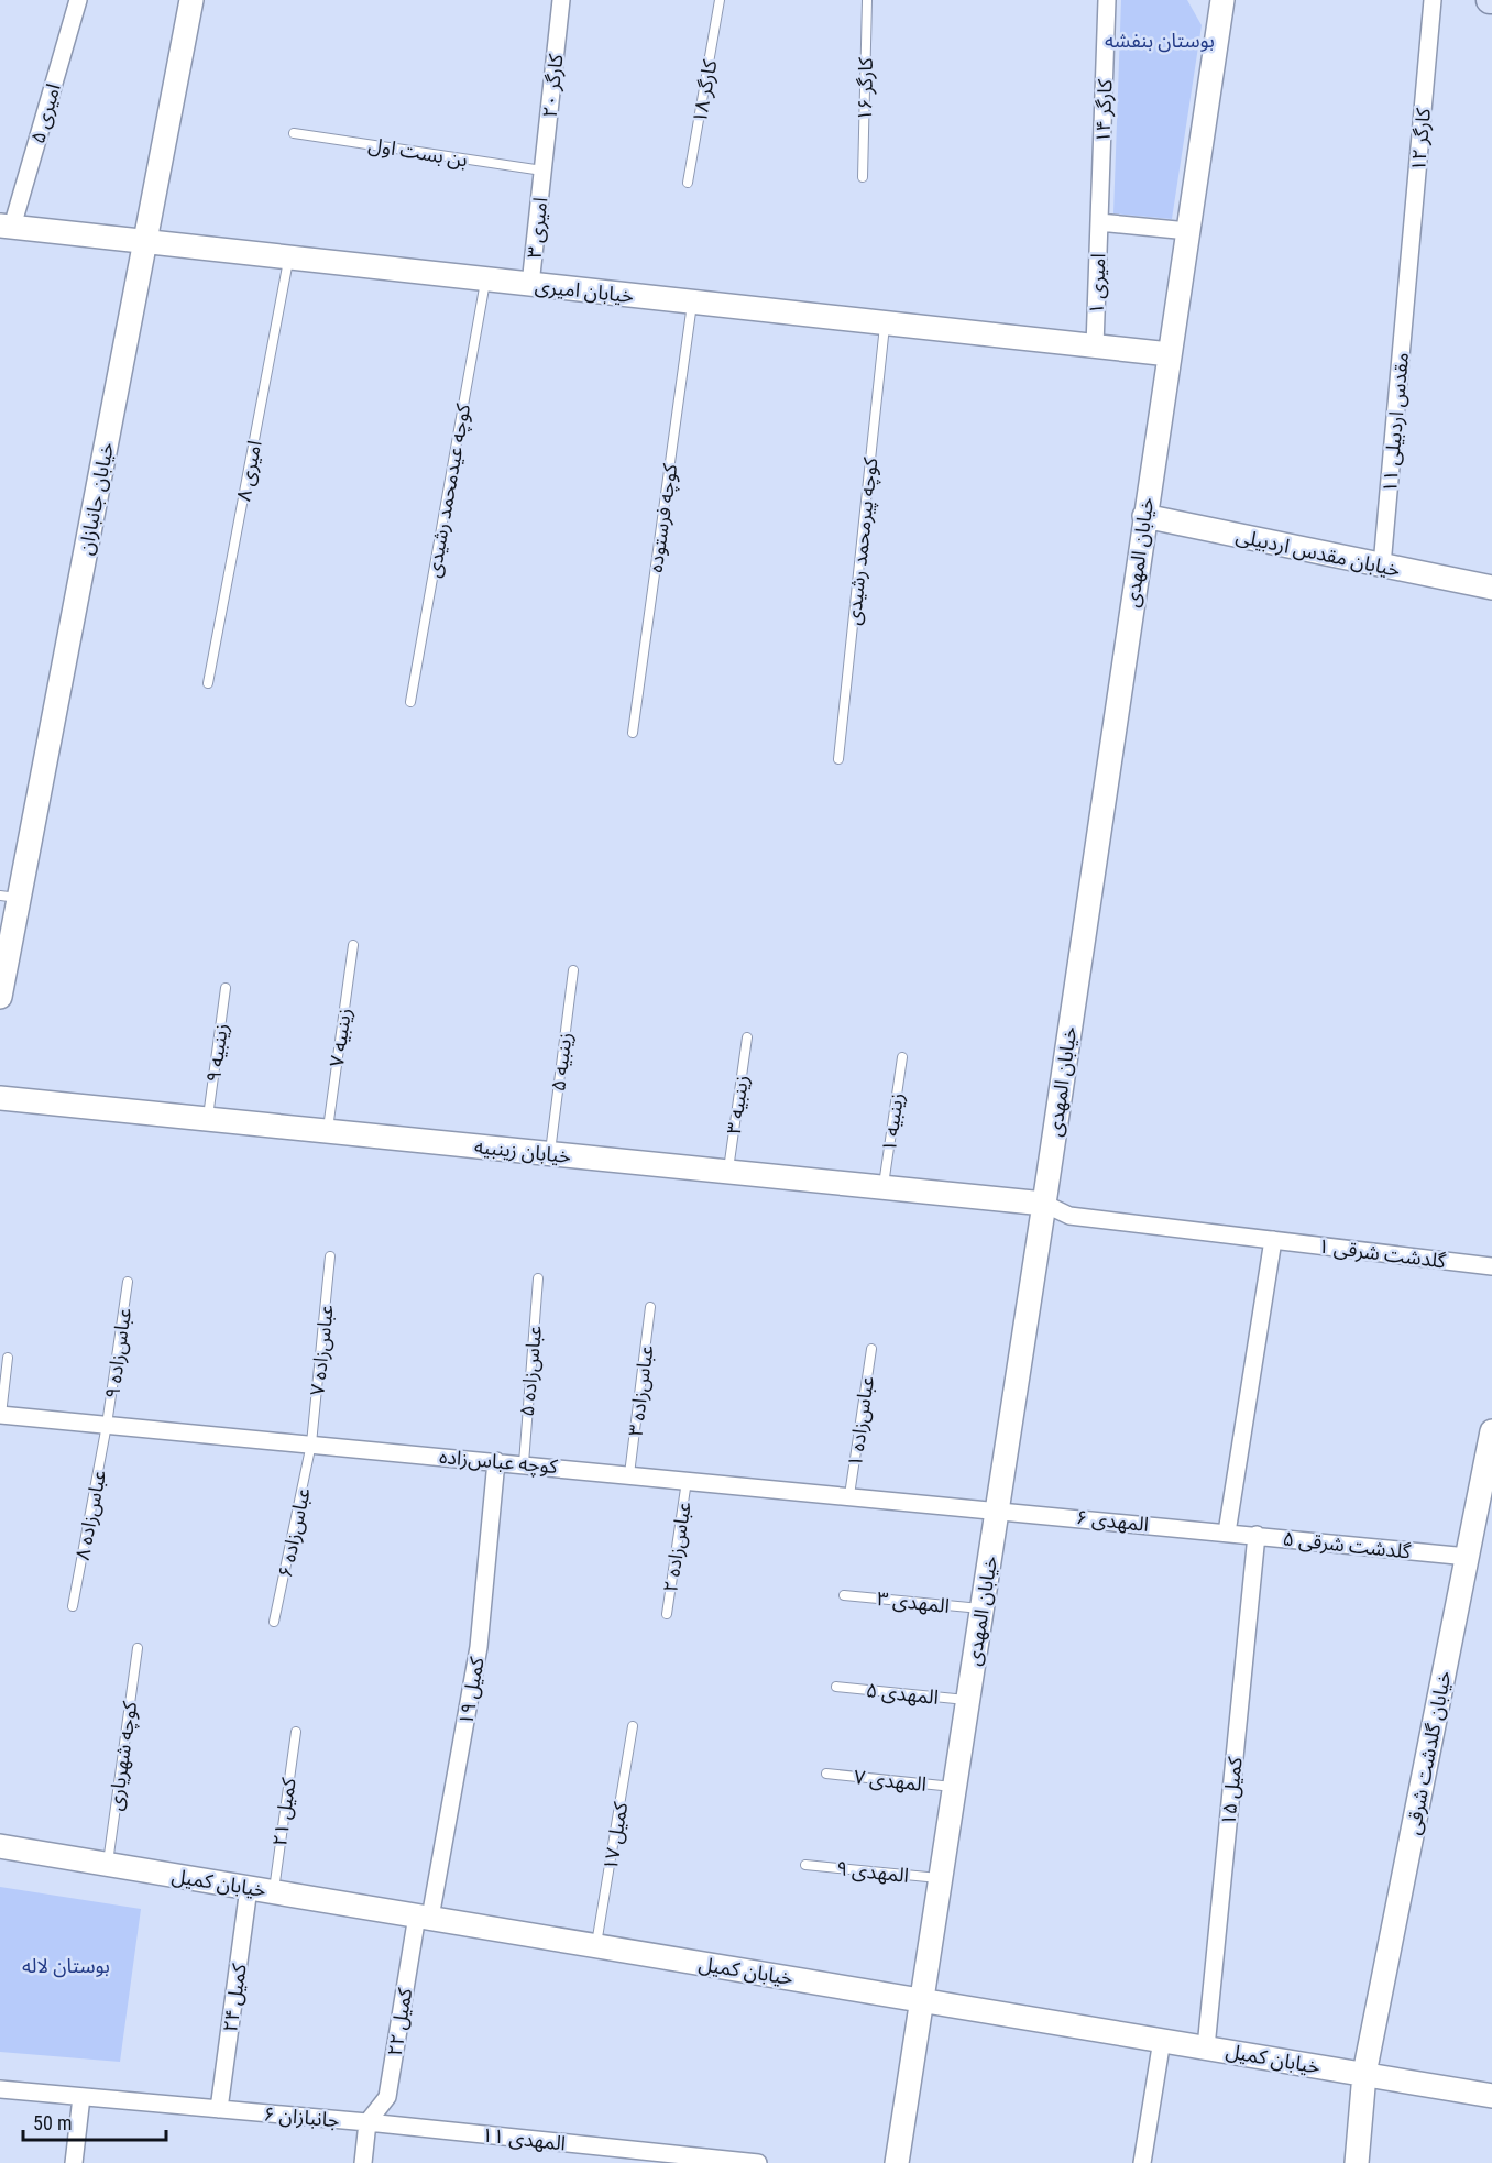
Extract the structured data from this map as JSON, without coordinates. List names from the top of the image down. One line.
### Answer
{"streets":{"street":["کارگر ۲۰","کارگر ۱۴","امیری ۵","کارگر ۱۲","امیری ۳","امیری ۱","خیابان امیری","مقدس اردبیلی ۱۱","خیابان جانبازان","خیابان المهدی","خیابان مقدس اردبیلی","خیابان زینبیه","گلدشت شرقی ۱","کوچه عباس‌زاده","المهدی ۶","گلدشت شرقی ۵","کمیل ۱۹","خیابان گلدشت شرقی","کمیل ۱۵","خیابان کمیل","کمیل ۲۴","کمیل ۲۲","جانبازان ۶","المهدی ۱۱"],"lane":["کارگر ۱۶","کارگر ۱۸","بن بست اول","امیری ۸","کوچه عیدمحمد رشیدی","کوچه فرستوده","کوچه پیرمحمد رشیدی","زینبیه ۷","زینبیه ۹","زینبیه ۵","زینبیه ۳","زینبیه ۱","عباس‌زاده ۷","عباس‌زاده ۹","عباس‌زاده ۵","عباس‌زاده ۳","عباس‌زاده ۱","عباس‌زاده ۸","عباس‌زاده ۶","عباس‌زاده ۲","المهدی ۳","المهدی ۵","کوچه شهریاری","المهدی ۷","کمیل ۲۱","کمیل ۱۷","المهدی ۹"]},"crossings":[["کارگر ۲۰","بن بست اول"],["کارگر ۲۰","امیری ۳"],["کارگر ۱۴","امیری ۱"],["امیری ۵","خیابان امیری"],["کارگر ۱۲","مقدس اردبیلی ۱۱"],["بن بست اول","امیری ۳"],["امیری ۳","خیابان امیری"],["امیری ۱","خیابان امیری"],["خیابان امیری","امیری ۸"],["خیابان امیری","کوچه عیدمحمد رشیدی"],["خیابان امیری","خیابان جانبازان"],["خیابان امیری","کوچه فرستوده"],["خیابان امیری","کوچه پیرمحمد رشیدی"],["خیابان امیری","خیابان المهدی"],["مقدس اردبیلی ۱۱","خیابان مقدس اردبیلی"],["خیابان المهدی","خیابان مقدس اردبیلی"],["خیابان المهدی","خیابان زینبیه"],["خیابان المهدی","گلدشت شرقی ۱"],["خیابان المهدی","کوچه عباس‌زاده"],["خیابان المهدی","المهدی ۶"],["خیابان المهدی","المهدی ۳"],["خیابان المهدی","المهدی ۵"],["خیابان المهدی","المهدی ۷"],["خیابان المهدی","المهدی ۹"],["خیابان المهدی","خیابان کمیل"],["زینبیه ۷","خیابان زینبیه"],["زینبیه ۹","خیابان زینبیه"],["زینبیه ۵","خیابان زینبیه"],["زینبیه ۳","خیابان زینبیه"],["زینبیه ۱","خیابان زینبیه"],["خیابان زینبیه","گلدشت شرقی ۱"],["عباس‌زاده ۷","کوچه عباس‌زاده"],["عباس‌زاده ۷","عباس‌زاده ۶"],["عباس‌زاده ۹","کوچه عباس‌زاده"],["عباس‌زاده ۹","عباس‌زاده ۸"],["عباس‌زاده ۵","کوچه عباس‌زاده"],["عباس‌زاده ۳","کوچه عباس‌زاده"],["عباس‌زاده ۱","کوچه عباس‌زاده"],["کوچه عباس‌زاده","عباس‌زاده ۸"],["کوچه عباس‌زاده","المهدی ۶"],["کوچه عباس‌زاده","عباس‌زاده ۶"],["کوچه عباس‌زاده","عباس‌زاده ۲"],["کوچه عباس‌زاده","کمیل ۱۹"],["المهدی ۶","گلدشت شرقی ۵"],["گلدشت شرقی ۵","خیابان گلدشت شرقی"],["گلدشت شرقی ۵","کمیل ۱۵"],["کمیل ۱۹","خیابان کمیل"],["کمیل ۱۹","کمیل ۲۲"],["خیابان گلدشت شرقی","خیابان کمیل"],["کوچه شهریاری","خیابان کمیل"],["کمیل ۱۵","خیابان کمیل"],["کمیل ۲۱","خیابان کمیل"],["کمیل ۱۷","خیابان کمیل"],["خیابان کمیل","کمیل ۲۴"],["خیابان کمیل","کمیل ۲۲"],["کمیل ۲۴","جانبازان ۶"],["کمیل ۲۲","جانبازان ۶"],["کمیل ۲۲","المهدی ۱۱"],["جانبازان ۶","المهدی ۱۱"]],"parks":["بوستان بنفشه","بوستان لاله"],"scale_bar":"50 m"}
